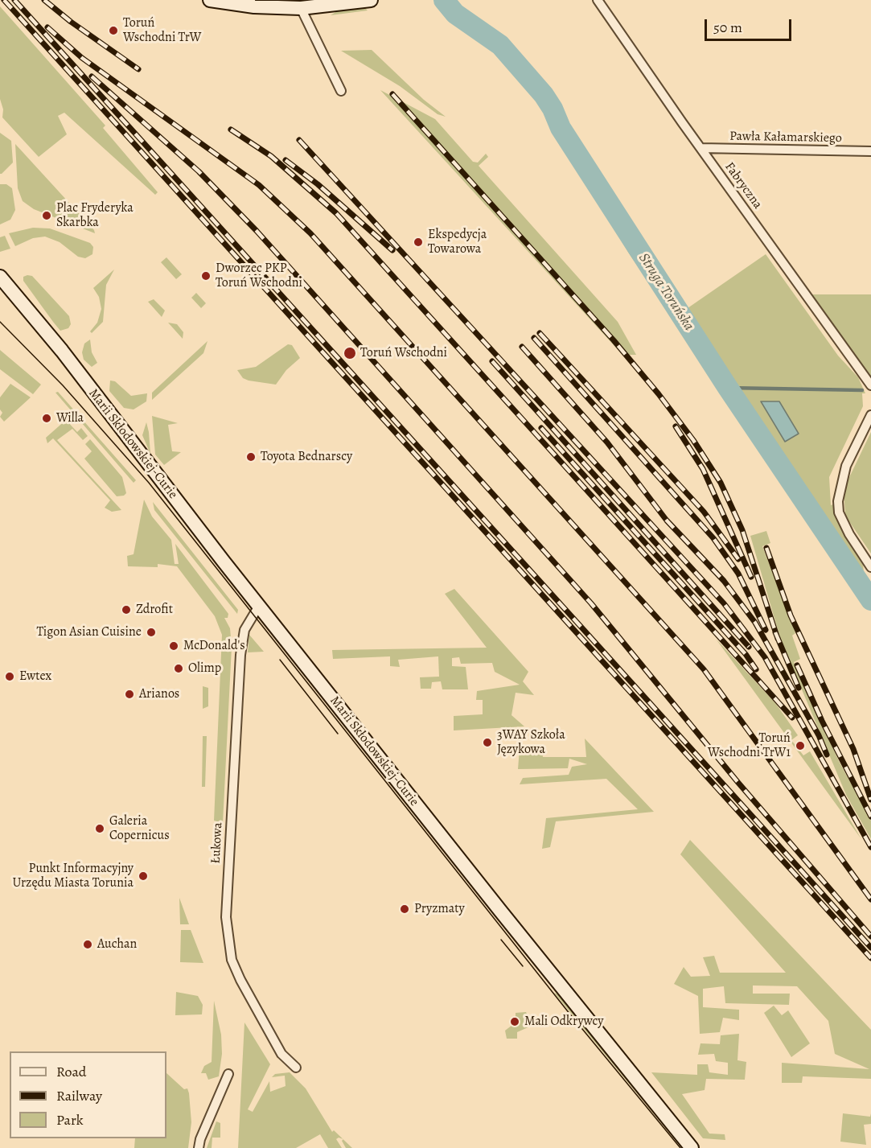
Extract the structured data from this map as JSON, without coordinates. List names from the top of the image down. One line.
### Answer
{"streets":{"street":["Pawła Kałamarskiego","Fabryczna","Marii Skłodowskiej-Curie","Łukowa"]},"crossings":[["Pawła Kałamarskiego","Fabryczna"],["Marii Skłodowskiej-Curie","Łukowa"]],"water":["Struga Toruńska"],"places":["Toruń Wschodni TrW","Plac Fryderyka Skarbka","Ekspedycja Towarowa","Dworzec PKP Toruń Wschodni","Toruń Wschodni","Willa","Toyota Bednarscy","Zdrofit","Tigon Asian Cuisine","McDonald's","Olimp","Ewtex","Arianos","3WAY Szkoła Językowa","Toruń Wschodni TrW1","Galeria Copernicus","Punkt Informacyjny Urzędu Miasta Torunia","Pryzmaty","Auchan","Mali Odkrywcy"],"legend":["Road","Railway","Park"],"scale_bar":"50 m"}
